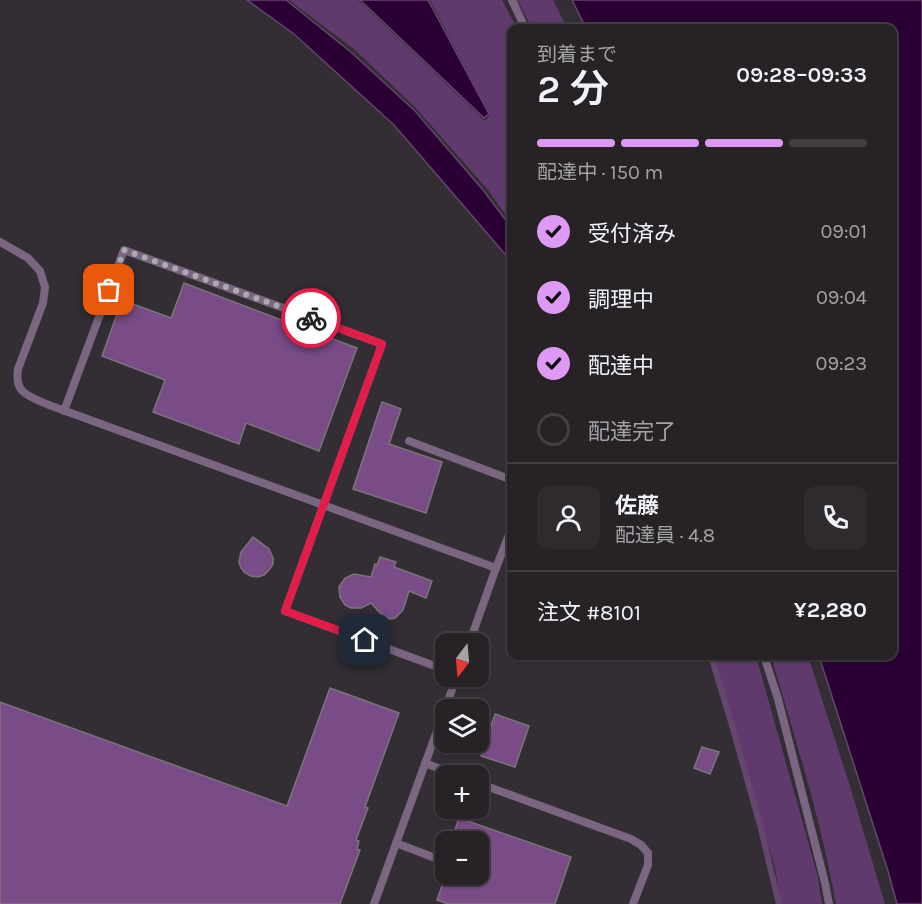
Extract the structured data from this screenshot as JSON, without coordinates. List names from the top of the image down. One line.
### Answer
{"north":"bottom","page":{"heading":["2 分","到着まで","09:28–09:33"],"panel":["佐藤","配達員 · 4.8","注文 #8101","¥2,280"],"bar":"配達中 · 150 m","list":[["受付済み","09:01"],["調理中","09:04"],["配達中","09:23"],"配達完了"],"map_buttons":["+","−"]}}
